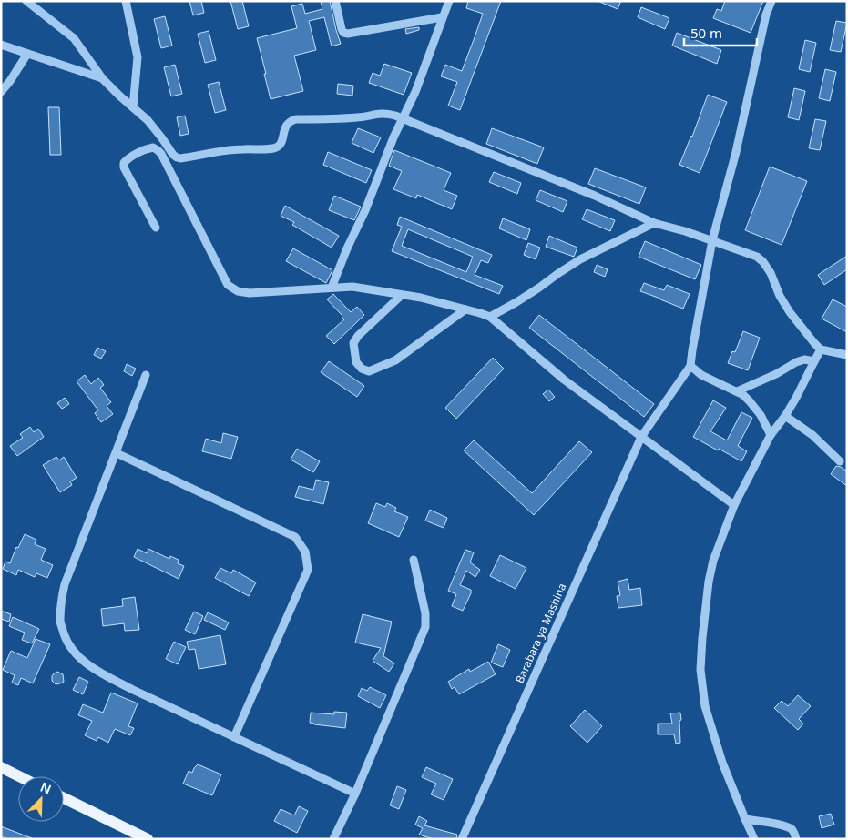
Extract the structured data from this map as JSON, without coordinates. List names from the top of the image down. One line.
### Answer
{"streets":{"street":["Barabara ya Mashina"]},"scale_bar":"50 m","north":"top right"}
